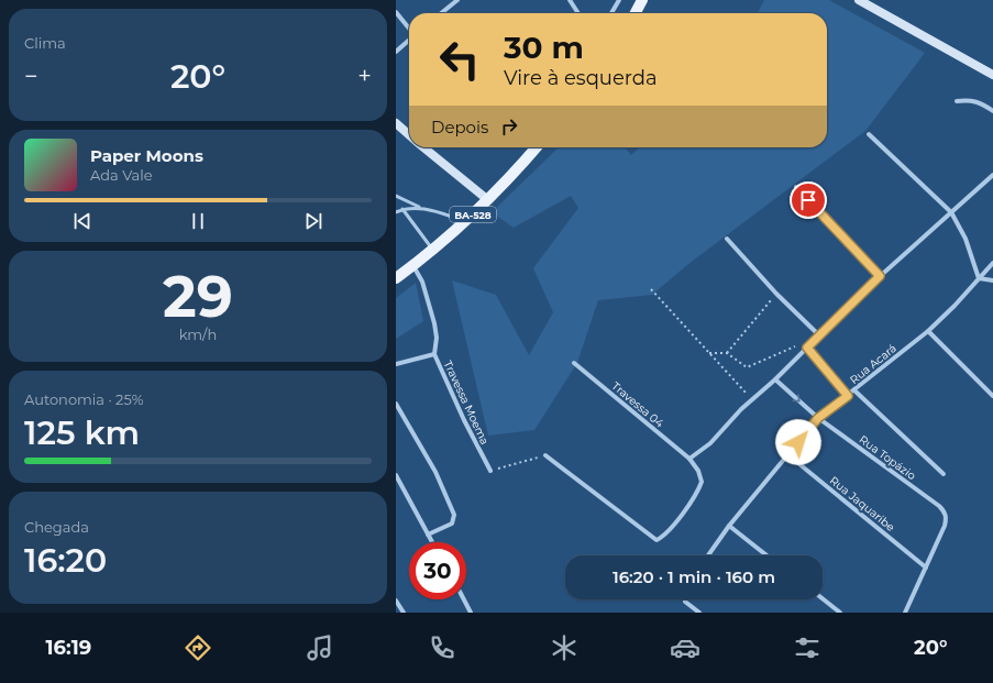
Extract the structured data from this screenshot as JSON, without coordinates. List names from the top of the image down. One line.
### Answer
{"streets":{"main road":["BA-528"],"street":["Rua Acará","Travessa Moema","Travessa 04","Rua Topázio","Rua Jaquaribe"]},"crossings":[["BA-528","Travessa Moema"],["Rua Acará","Rua Topázio"],["Rua Acará","Rua Jaquaribe"],["Rua Topázio","Rua Jaquaribe"]],"page":{"tile":["Clima",["29","km/h"],["Autonomia · 25%","125 km"],["Chegada","16:20"]],"turn":["30 m","Vire à esquerda"],"heat":["−","20°","+"],"then":"Depois","song":["Paper Moons","Ada Vale"],"limit":"30","trip":"16:20 · 1 min · 160 m","tabs":["16:19","20°"]}}
